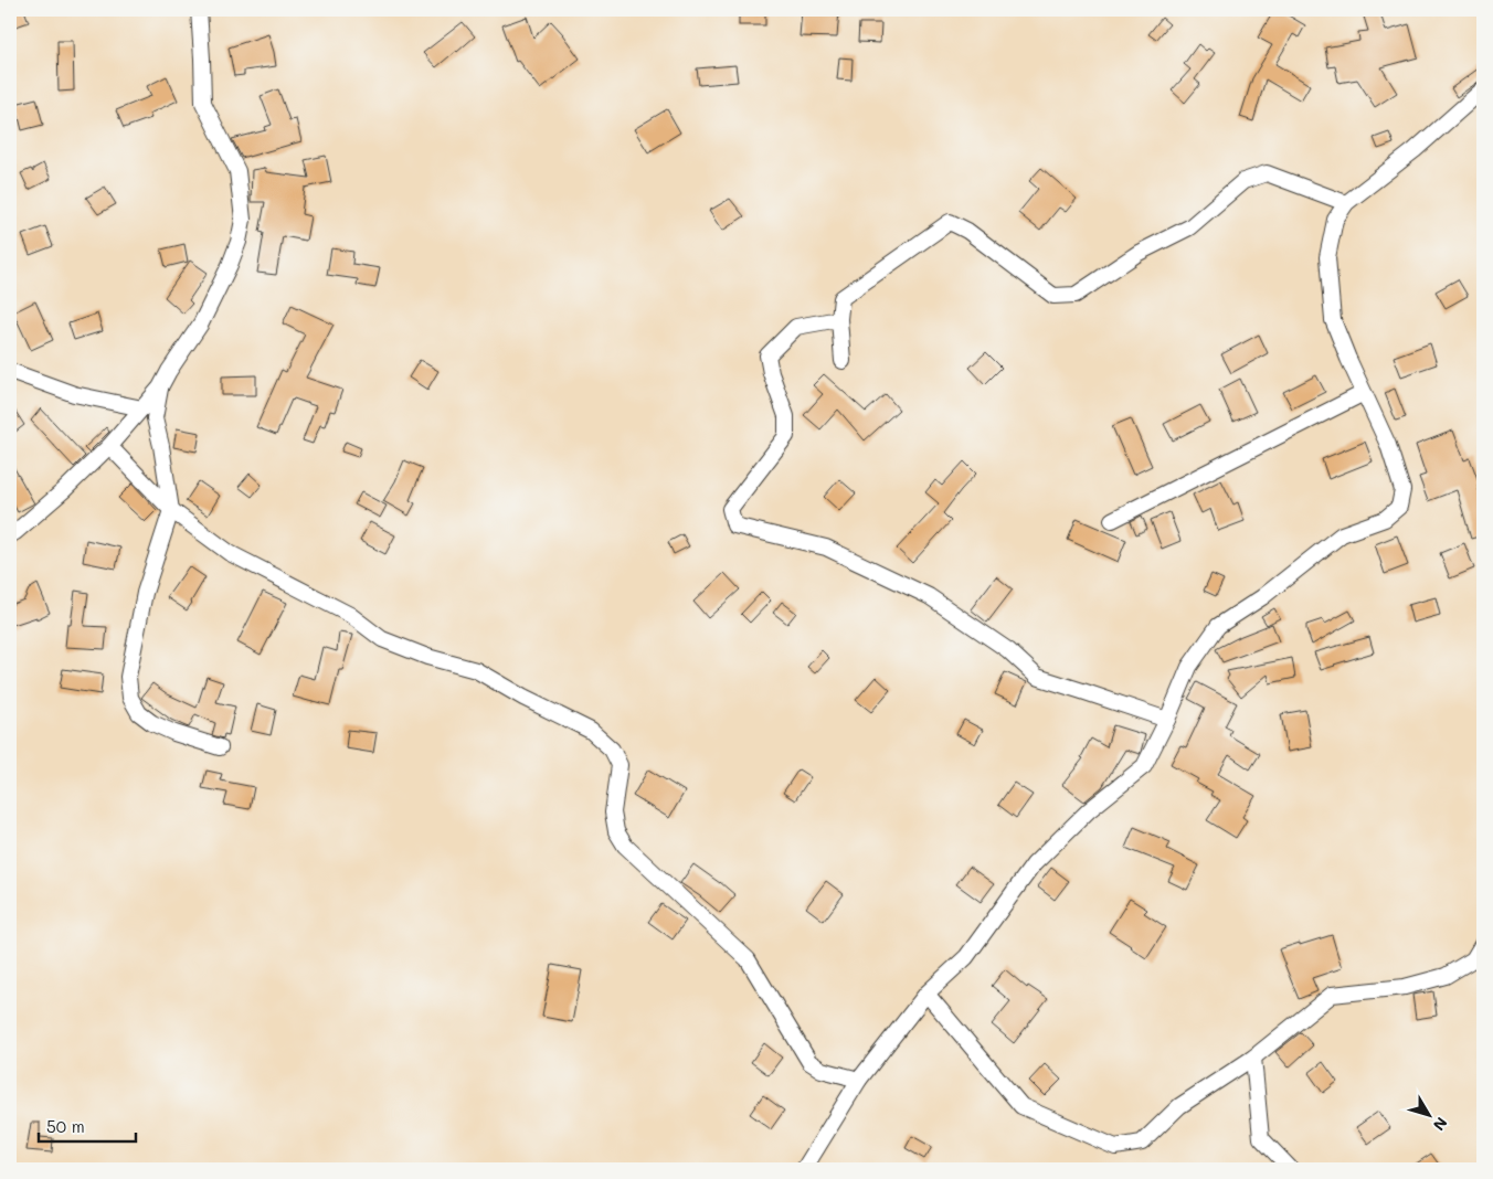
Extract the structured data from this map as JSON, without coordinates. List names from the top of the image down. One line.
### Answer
{"scale_bar":"50 m","north":"bottom right"}
